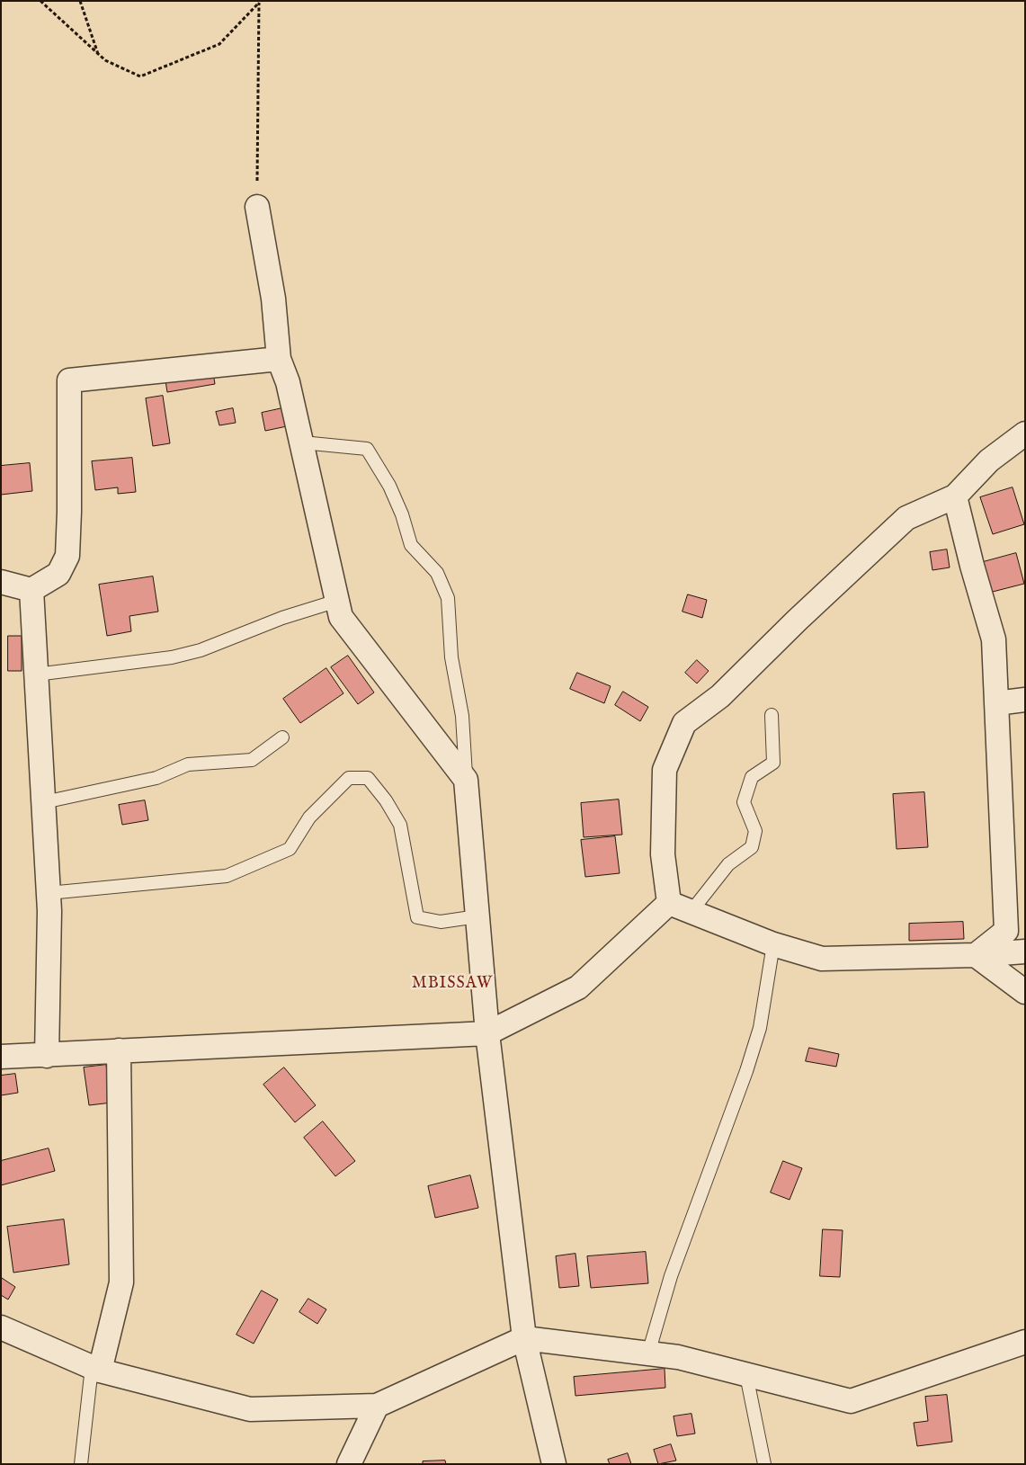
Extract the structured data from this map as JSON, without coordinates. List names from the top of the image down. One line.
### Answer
{"districts":["MBISSAW"]}
